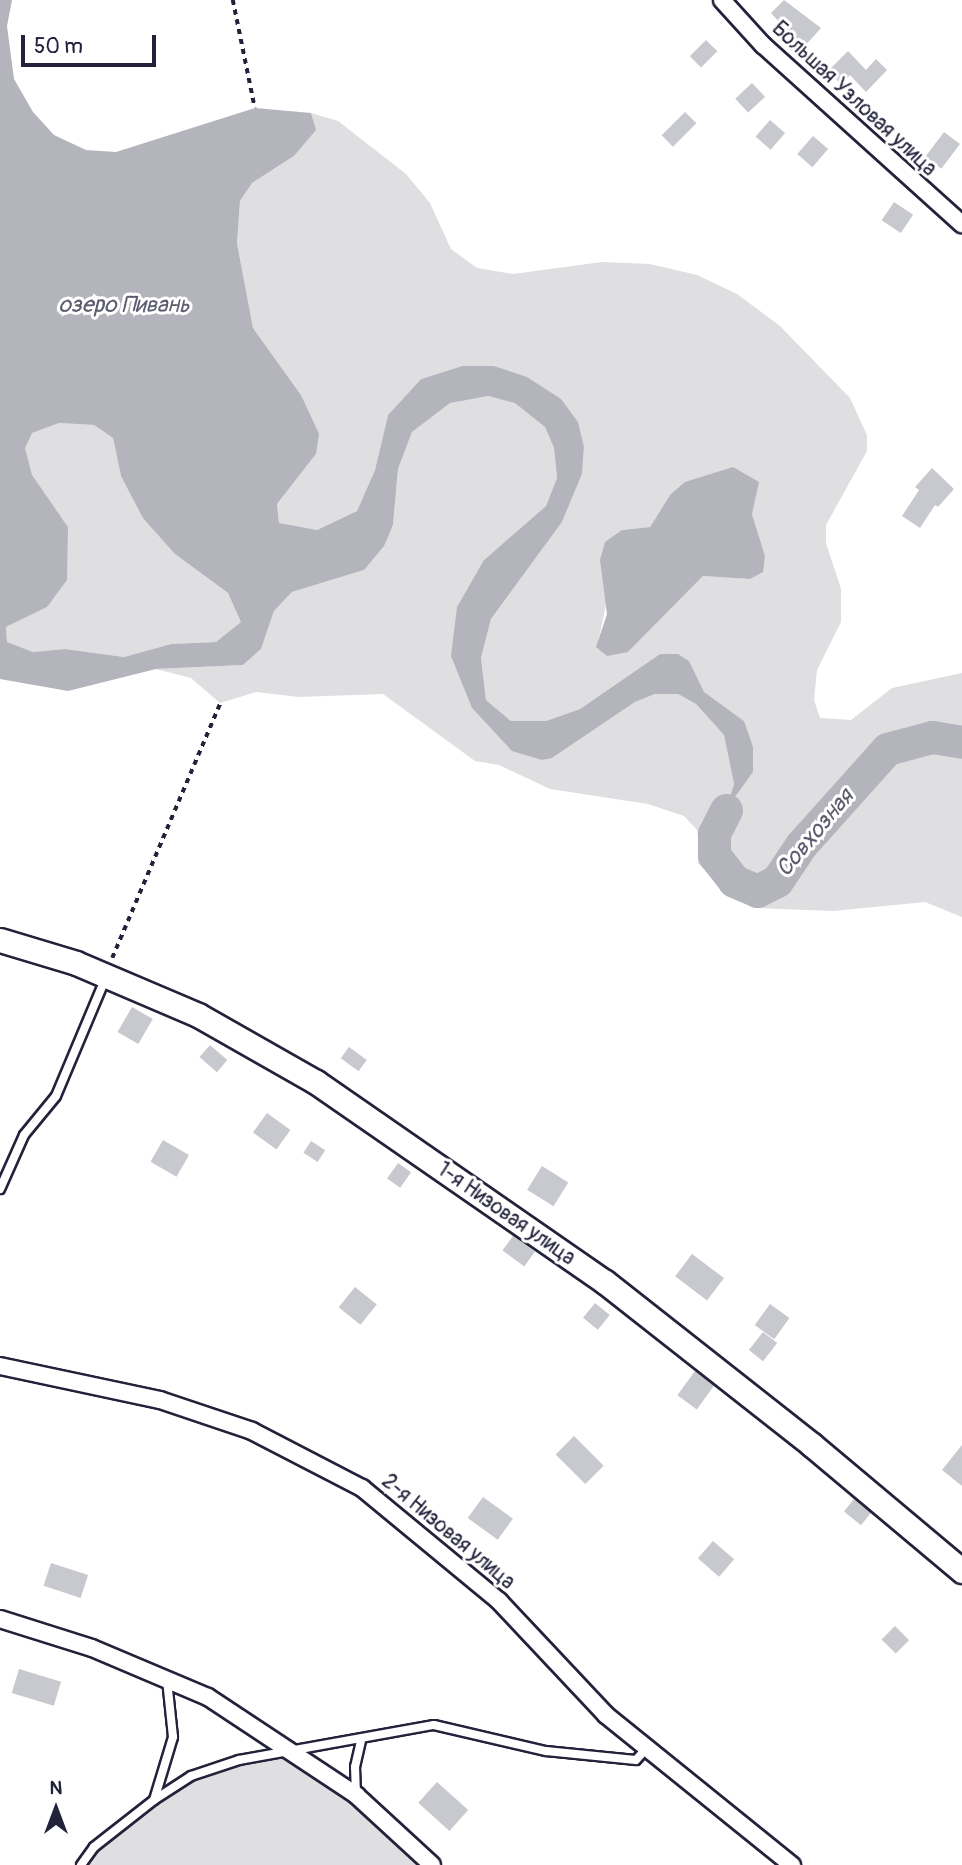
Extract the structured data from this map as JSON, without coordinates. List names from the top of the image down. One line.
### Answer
{"streets":{"street":["Большая Узловая улица","1-я Низовая улица","2-я Низовая улица"]},"water":["озеро Пивань","Совхозная"],"scale_bar":"50 m","north":"top"}
